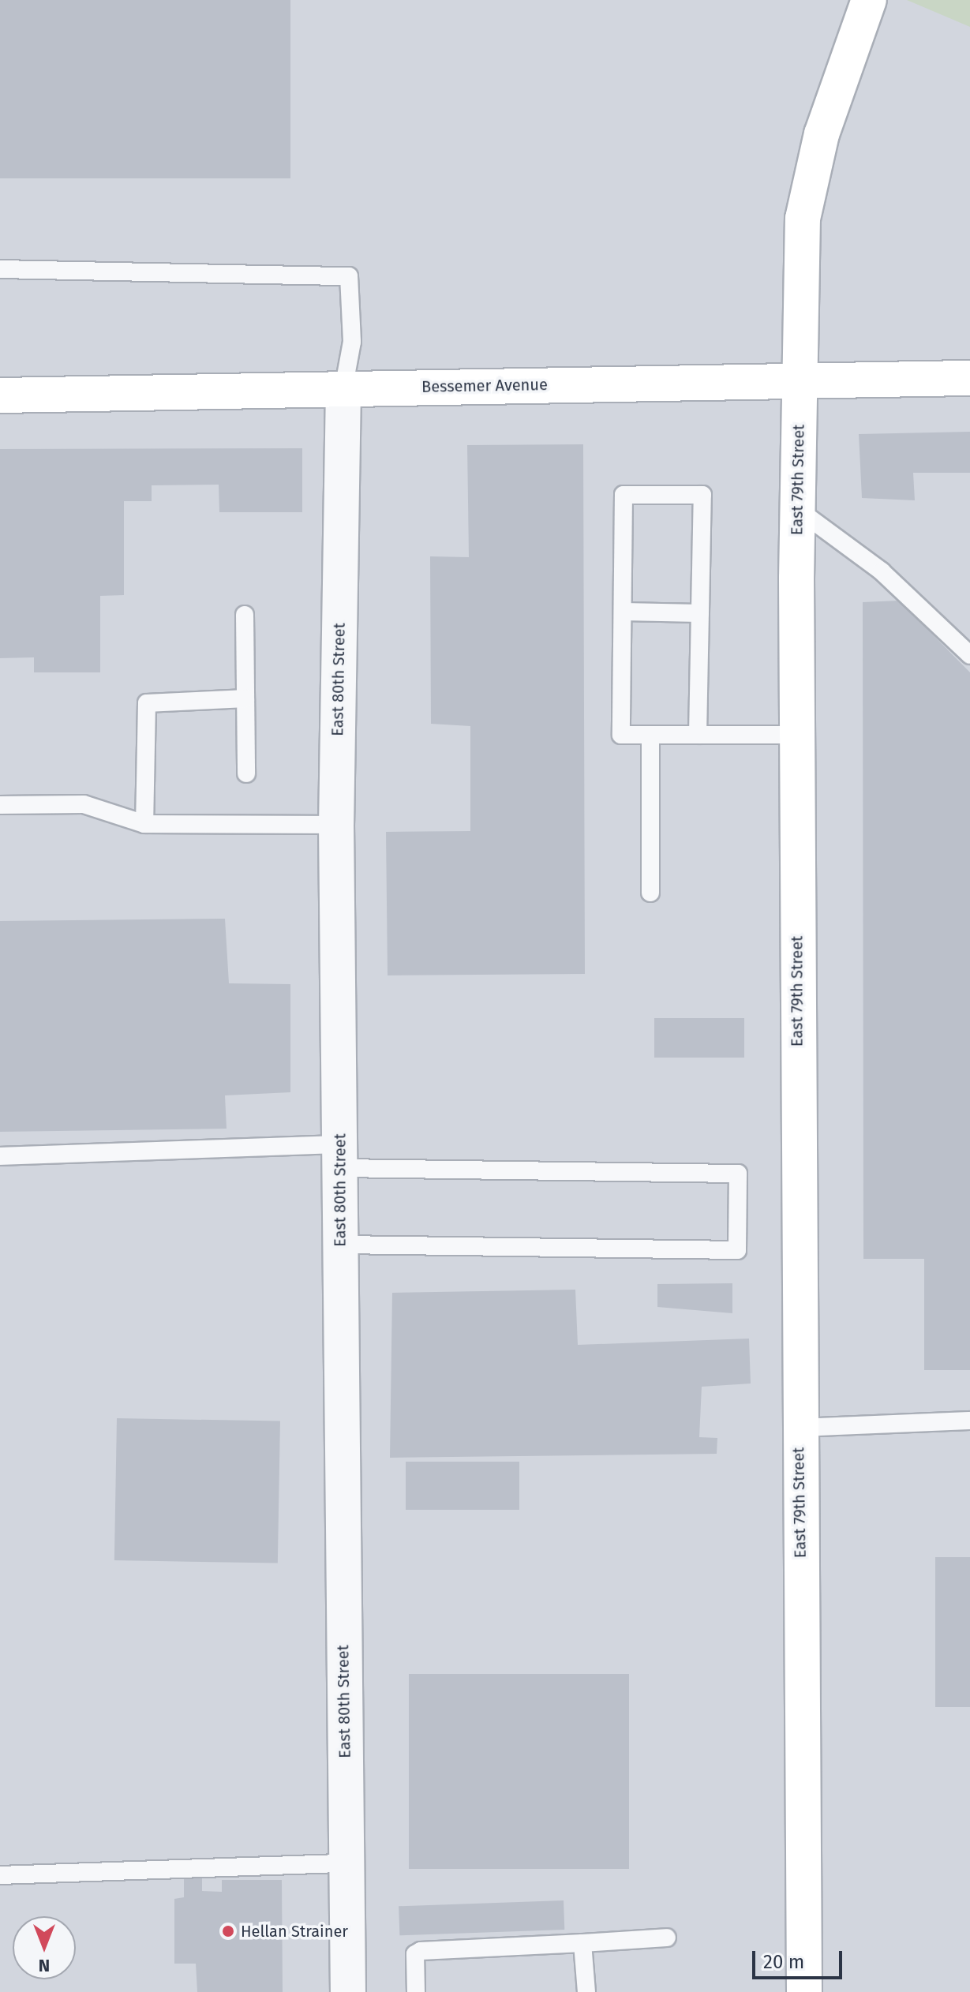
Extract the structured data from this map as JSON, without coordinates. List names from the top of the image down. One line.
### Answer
{"streets":{"main road":["Bessemer Avenue","East 79th Street"],"street":["East 80th Street"]},"crossings":[["Bessemer Avenue","East 79th Street"],["Bessemer Avenue","East 80th Street"]],"places":["Hellan Strainer"],"scale_bar":"20 m","north":"bottom"}
